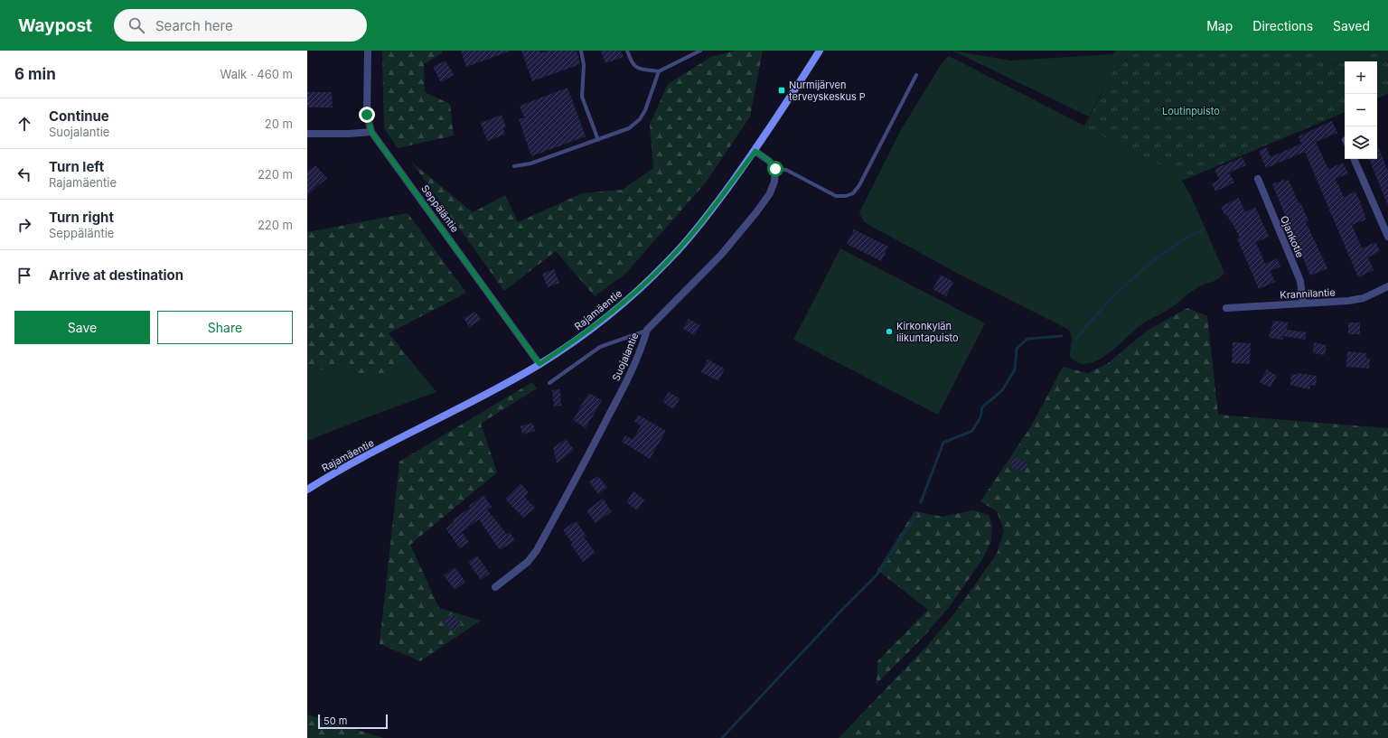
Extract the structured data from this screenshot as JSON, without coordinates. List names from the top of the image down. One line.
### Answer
{"streets":{"main road":["Rajamäentie"],"street":["Seppäläntie","Ojankotie","Krannilantie","Suojalantie"]},"crossings":[["Seppäläntie","Rajamäentie"],["Ojankotie","Krannilantie"]],"parks":["Loutinpuisto"],"places":{"transit":["Nurmijärven terveyskeskus P"],"other":["Kirkonkylän liikuntapuisto"]},"scale_bar":"50 m","page":{"header":"Waypost","search":"Search here","nav":["Map","Directions","Saved"],"heading":["6 min","Walk · 460 m"],"map_buttons":["+","−"],"list":[["Continue","Suojalantie","20 m"],["Turn left","Rajamäentie","220 m"],["Turn right","Seppäläntie","220 m"],"Arrive at destination"],"buttons":["Save","Share"],"scale":"50 m"}}
